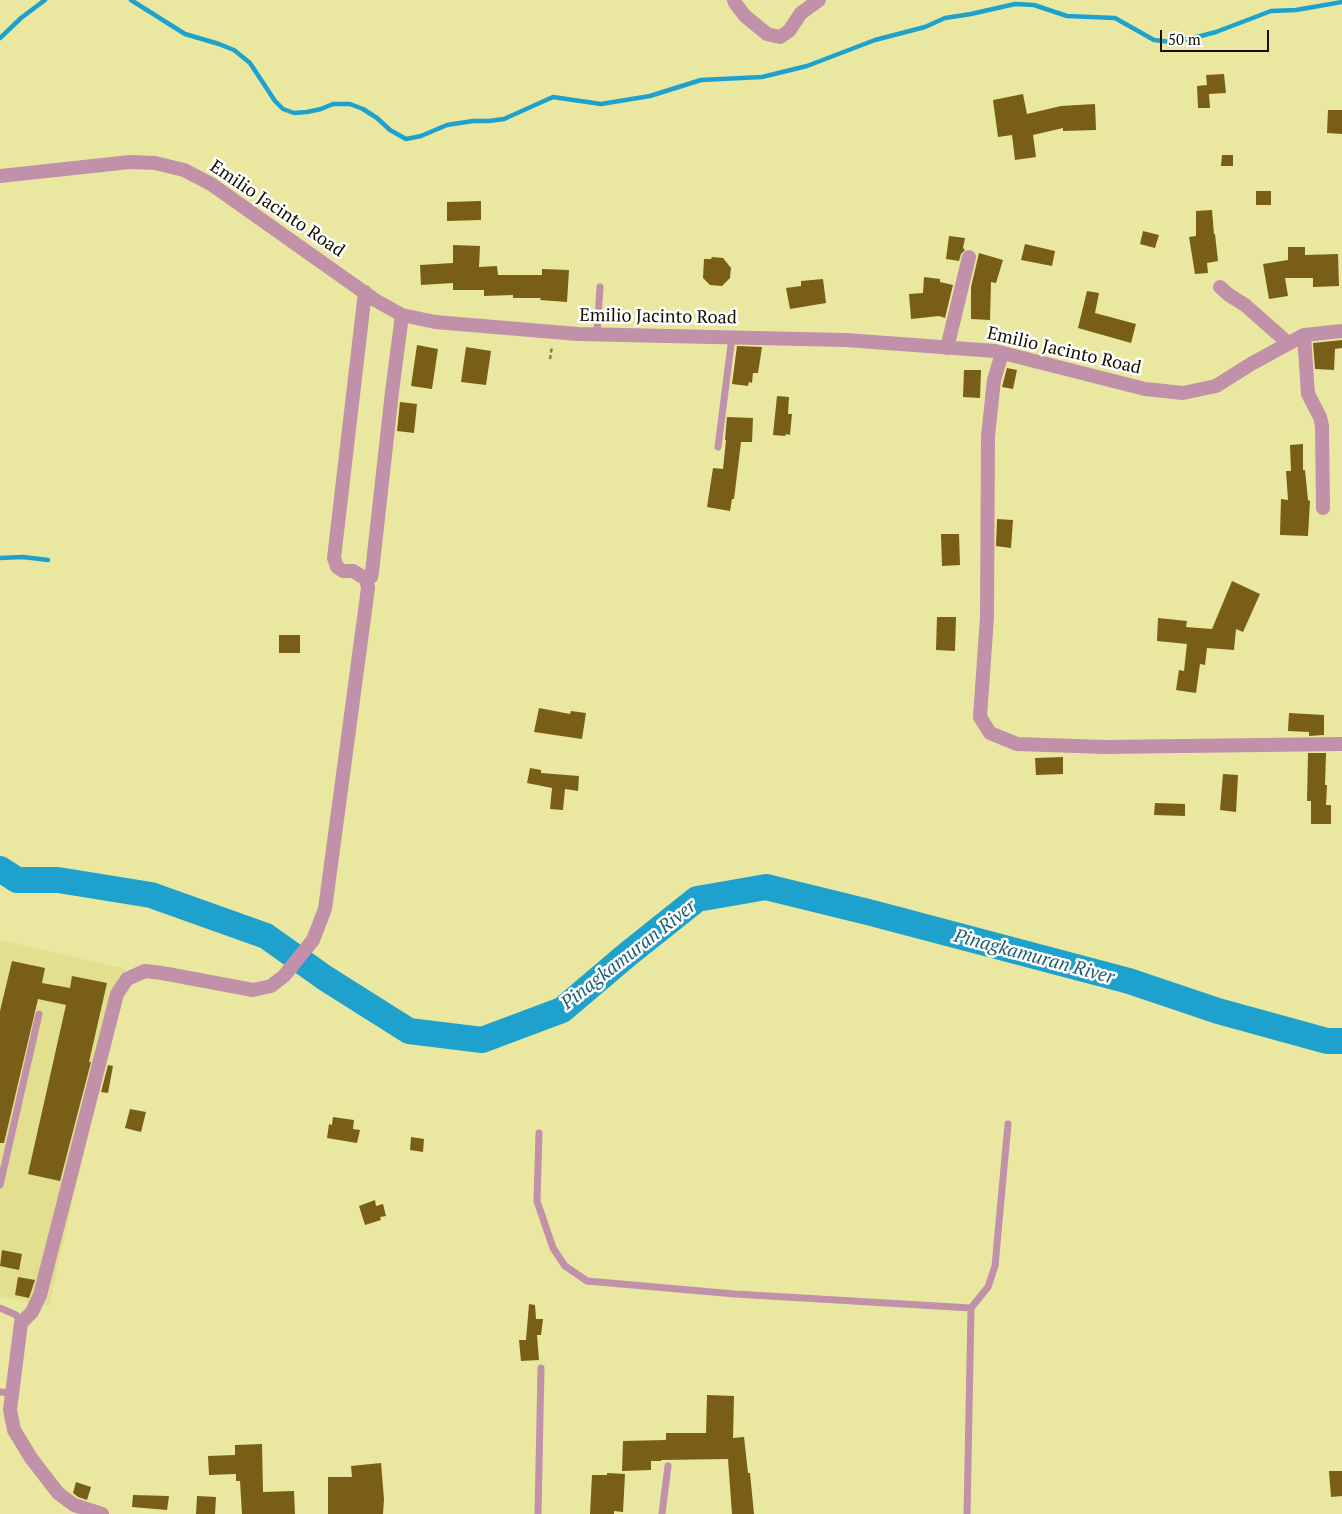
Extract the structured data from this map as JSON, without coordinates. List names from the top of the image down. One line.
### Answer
{"streets":{"street":["Emilio Jacinto Road"]},"water":["Pinagkamuran River"],"scale_bar":"50 m"}
